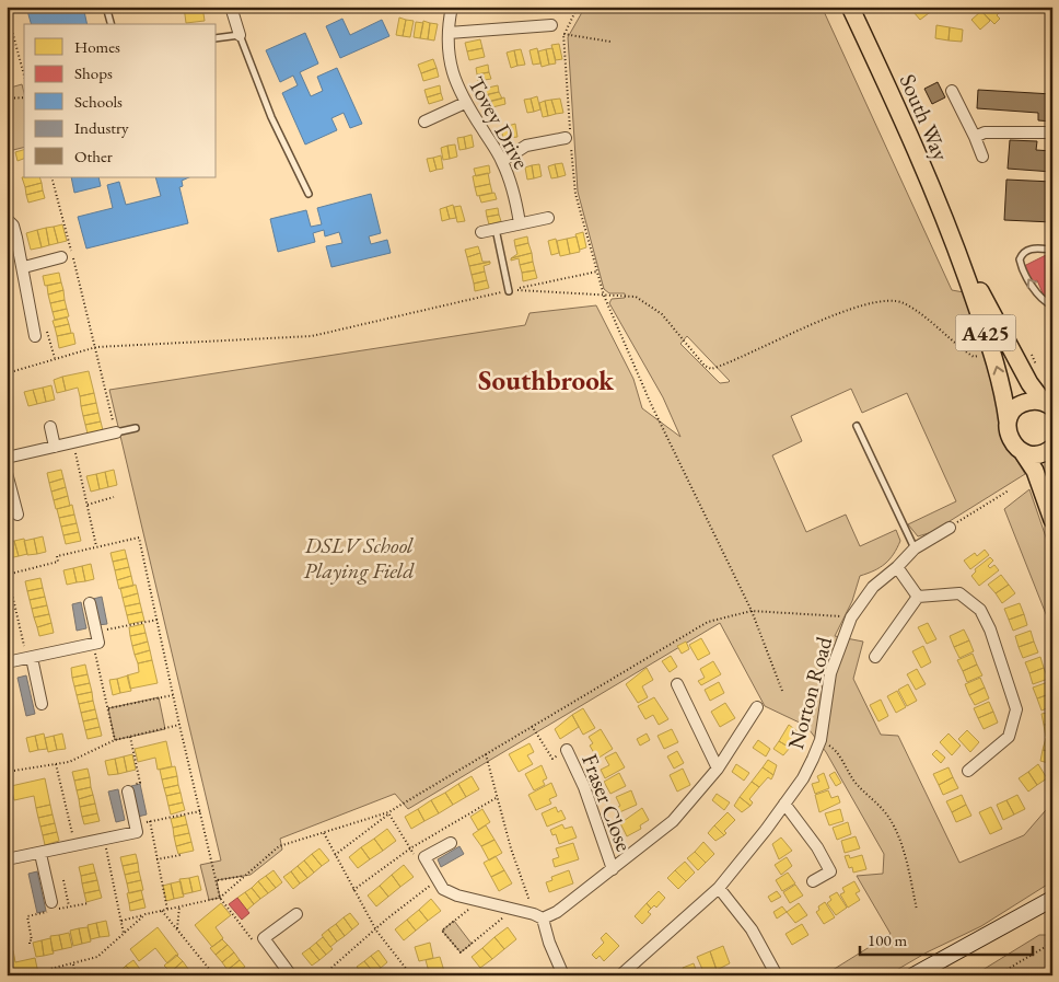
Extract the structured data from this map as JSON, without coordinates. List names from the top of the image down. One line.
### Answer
{"streets":{"main road":["South Way","A425"],"street":["Tovey Drive","Norton Road","Fraser Close"]},"crossings":[["South Way","A425"]],"districts":["Southbrook"],"parks":["DSLV School Playing Field"],"legend":["Homes","Shops","Schools","Industry","Other"],"scale_bar":"100 m"}
